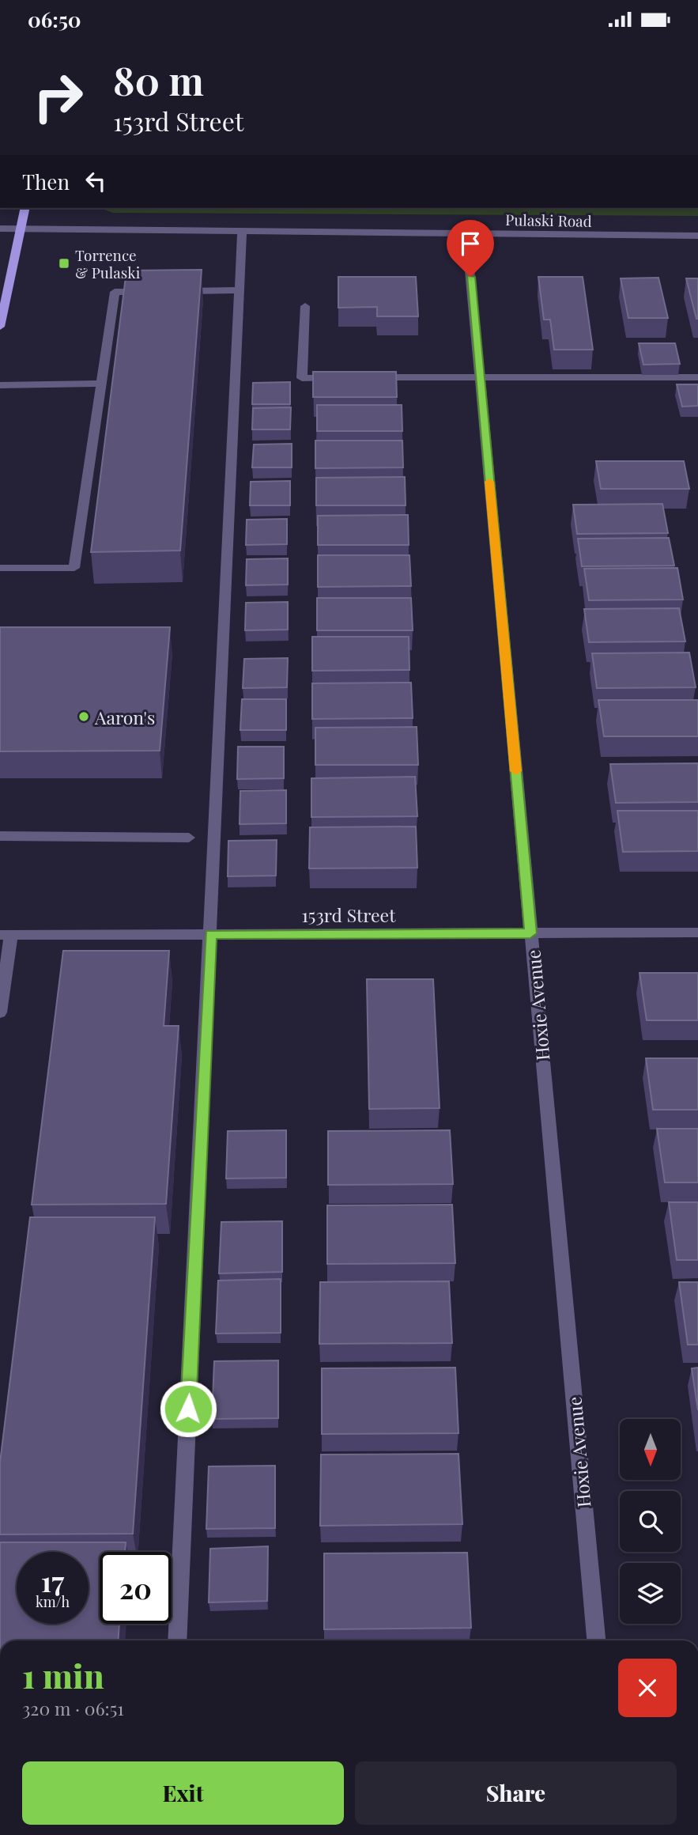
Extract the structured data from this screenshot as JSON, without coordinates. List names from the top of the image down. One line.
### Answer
{"streets":{"street":["Pulaski Road","153rd Street","Hoxie Avenue"]},"crossings":[["Pulaski Road","Hoxie Avenue"],["153rd Street","Hoxie Avenue"]],"places":{"transit":["Torrence & Pulaski"],"other":["Aaron's"]},"north":"bottom","page":{"status":"06:50","turn":["80 m","153rd Street"],"then":"Then","speed":"17 km/h","limit":"20","heading":["1 min","320 m · 06:51"],"buttons":["Exit","Share"]}}
